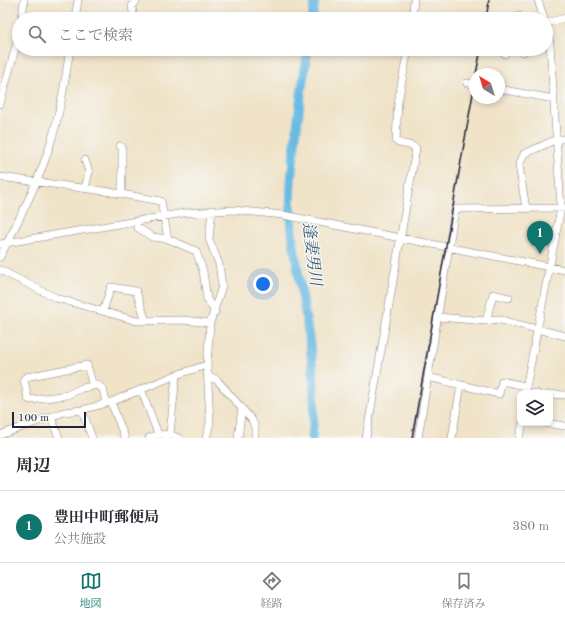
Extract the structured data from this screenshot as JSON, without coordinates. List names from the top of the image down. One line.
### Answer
{"water":["逢妻男川"],"scale_bar":"100 m","north":"top left","page":{"search":"ここで検索","pins":"1","scale":"100 m","heading":"周辺","list":[{"mark":"1","name":"豊田中町郵便局","note":"公共施設","value":"380 m"}],"nav":["地図","経路","保存済み"]}}
